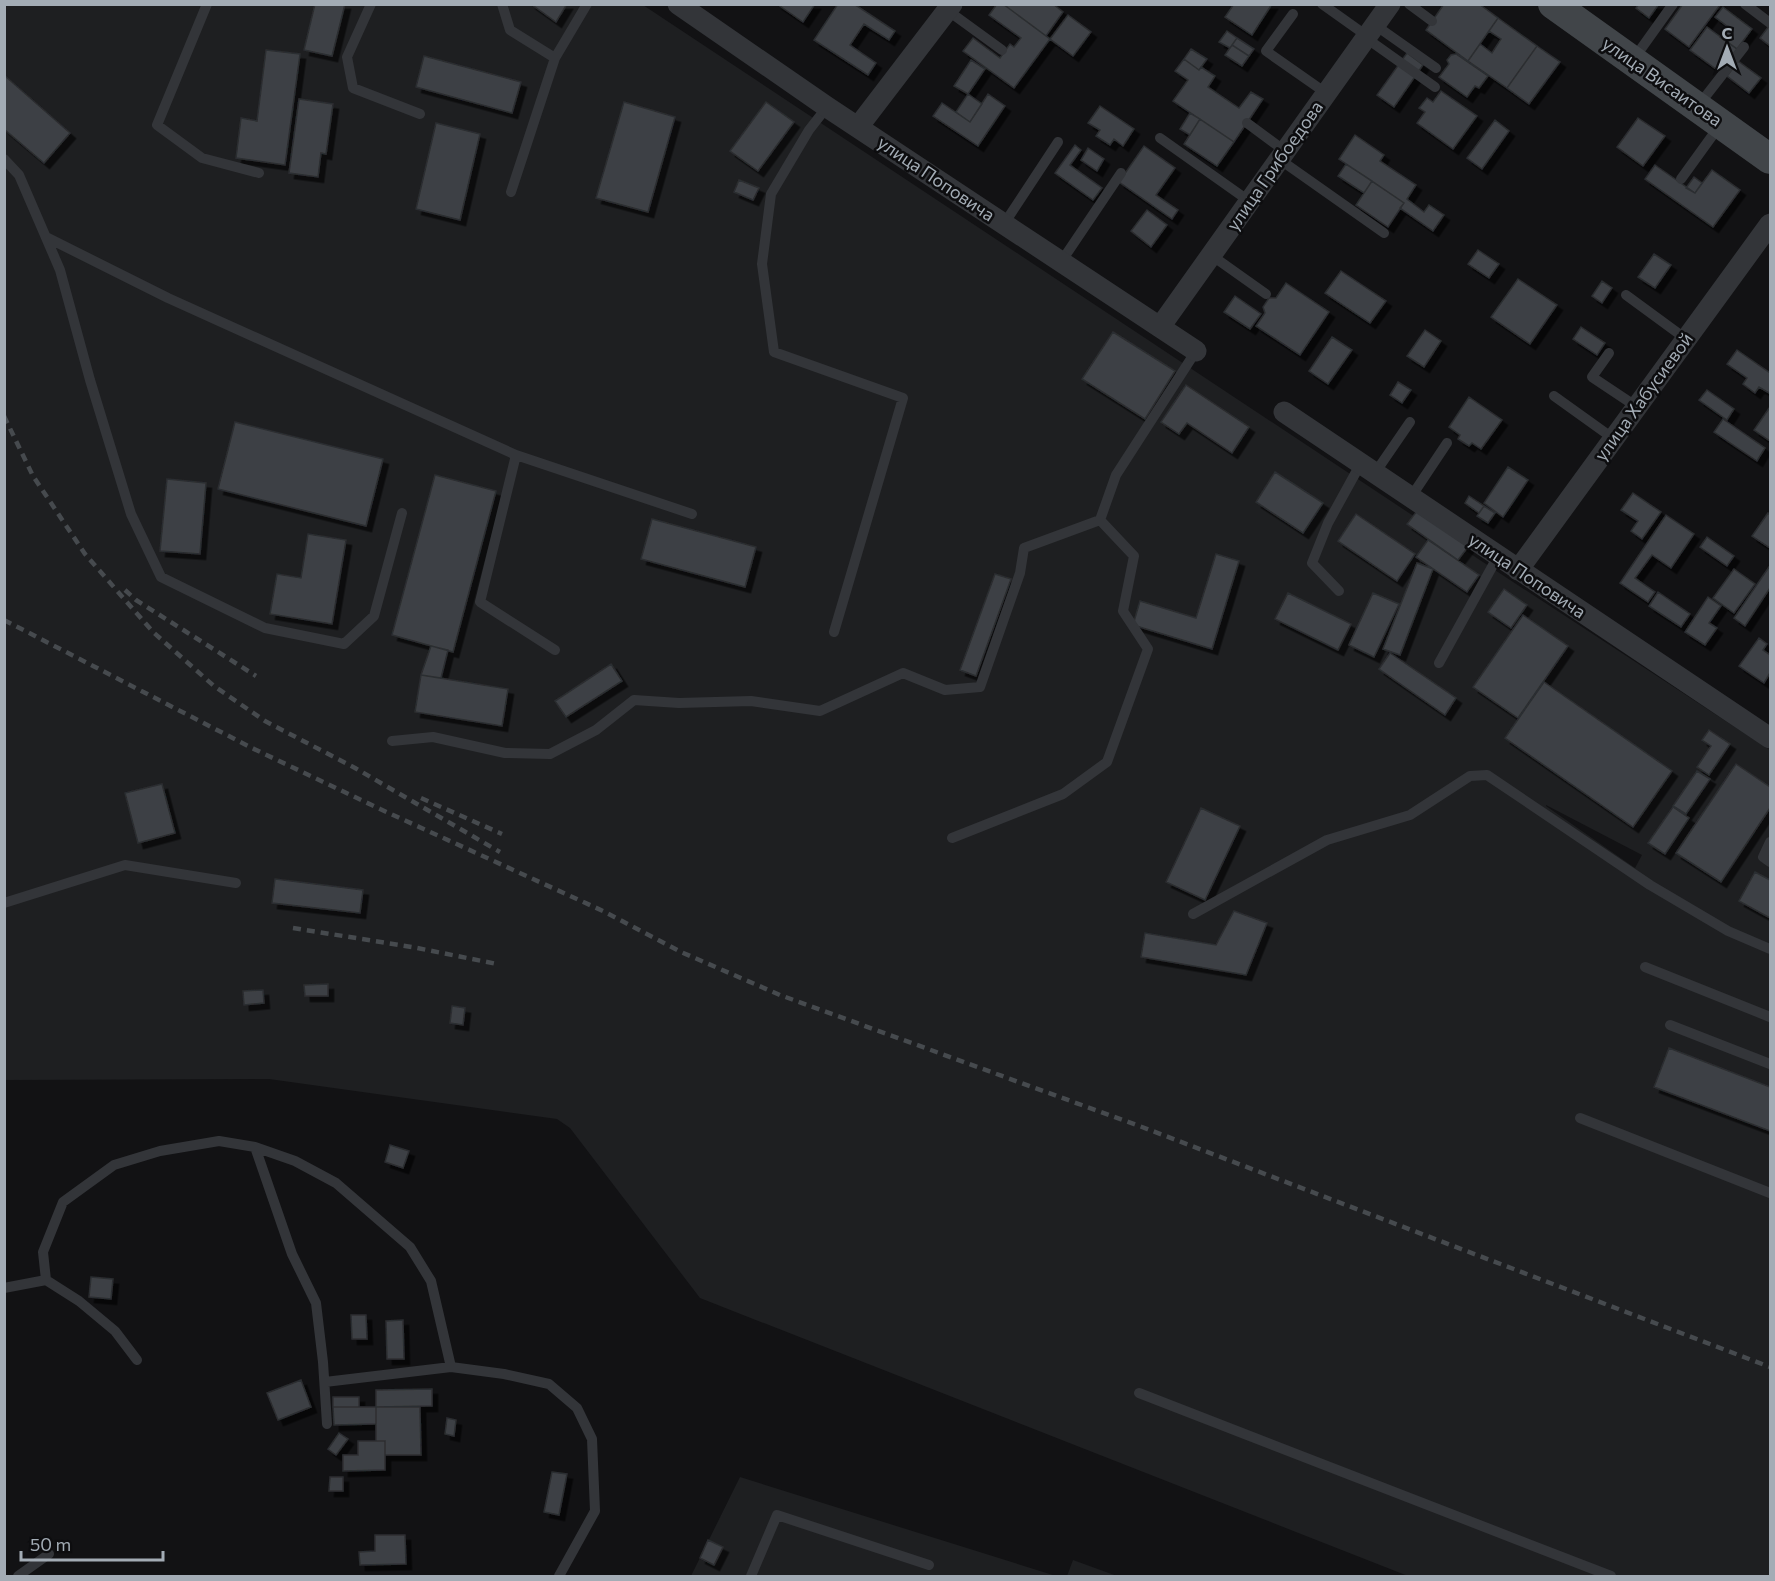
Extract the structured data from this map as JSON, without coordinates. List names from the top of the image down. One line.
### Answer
{"streets":{"main road":["улица Висаитова"],"street":["улица Грибоедова","улица Поповича","улица Хабусиевой"]},"crossings":[["улица Грибоедова","улица Поповича"],["улица Поповича","улица Хабусиевой"]],"scale_bar":"50 m","north":"top"}
